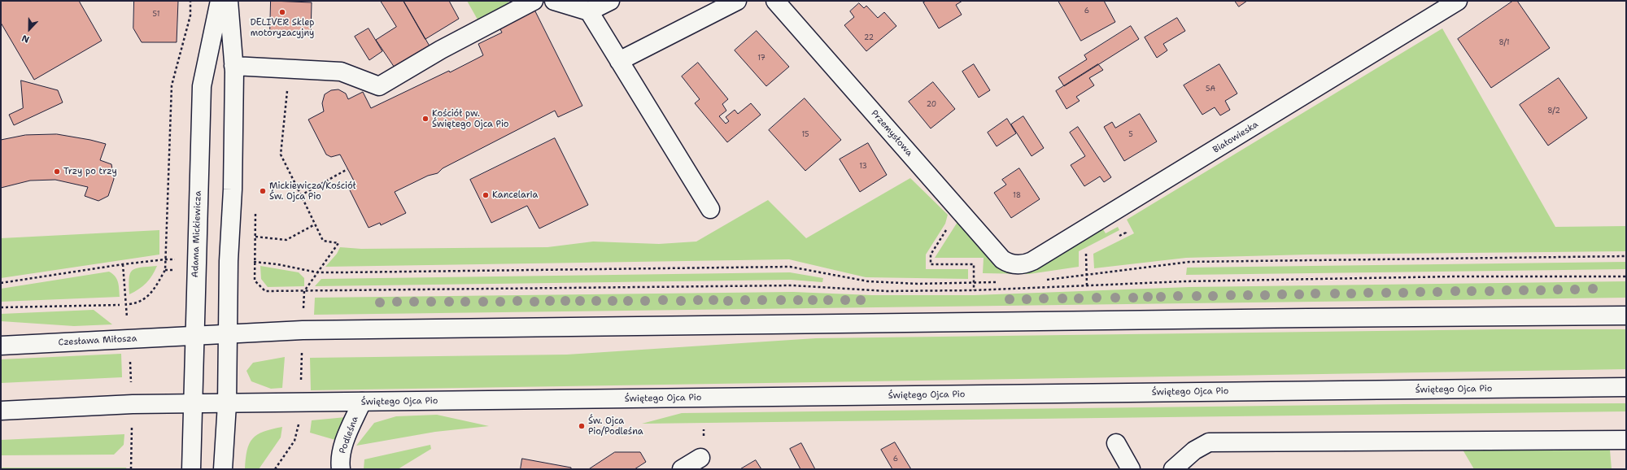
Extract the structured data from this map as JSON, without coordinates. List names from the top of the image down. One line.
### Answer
{"streets":{"main road":["Przemysłowa","Białowieska","Adama Mickiewicza","Czesława Miłosza","Świętego Ojca Pio","Podleśna"]},"crossings":[["Przemysłowa","Białowieska"],["Adama Mickiewicza","Czesława Miłosza"],["Adama Mickiewicza","Świętego Ojca Pio"],["Świętego Ojca Pio","Podleśna"]],"places":["DELIVER Sklep motoryzacyjny","Kościół pw. Świętego Ojca Pio","Trzy po trzy","Mickiewicza/Kościół Św. Ojca Pio","Kancelaria","Św. Ojca Pio/Podleśna"],"house_numbers":["6","51","22","8/1","17","5A","20","8/2","15","5","13","18","6"],"north":"bottom"}
